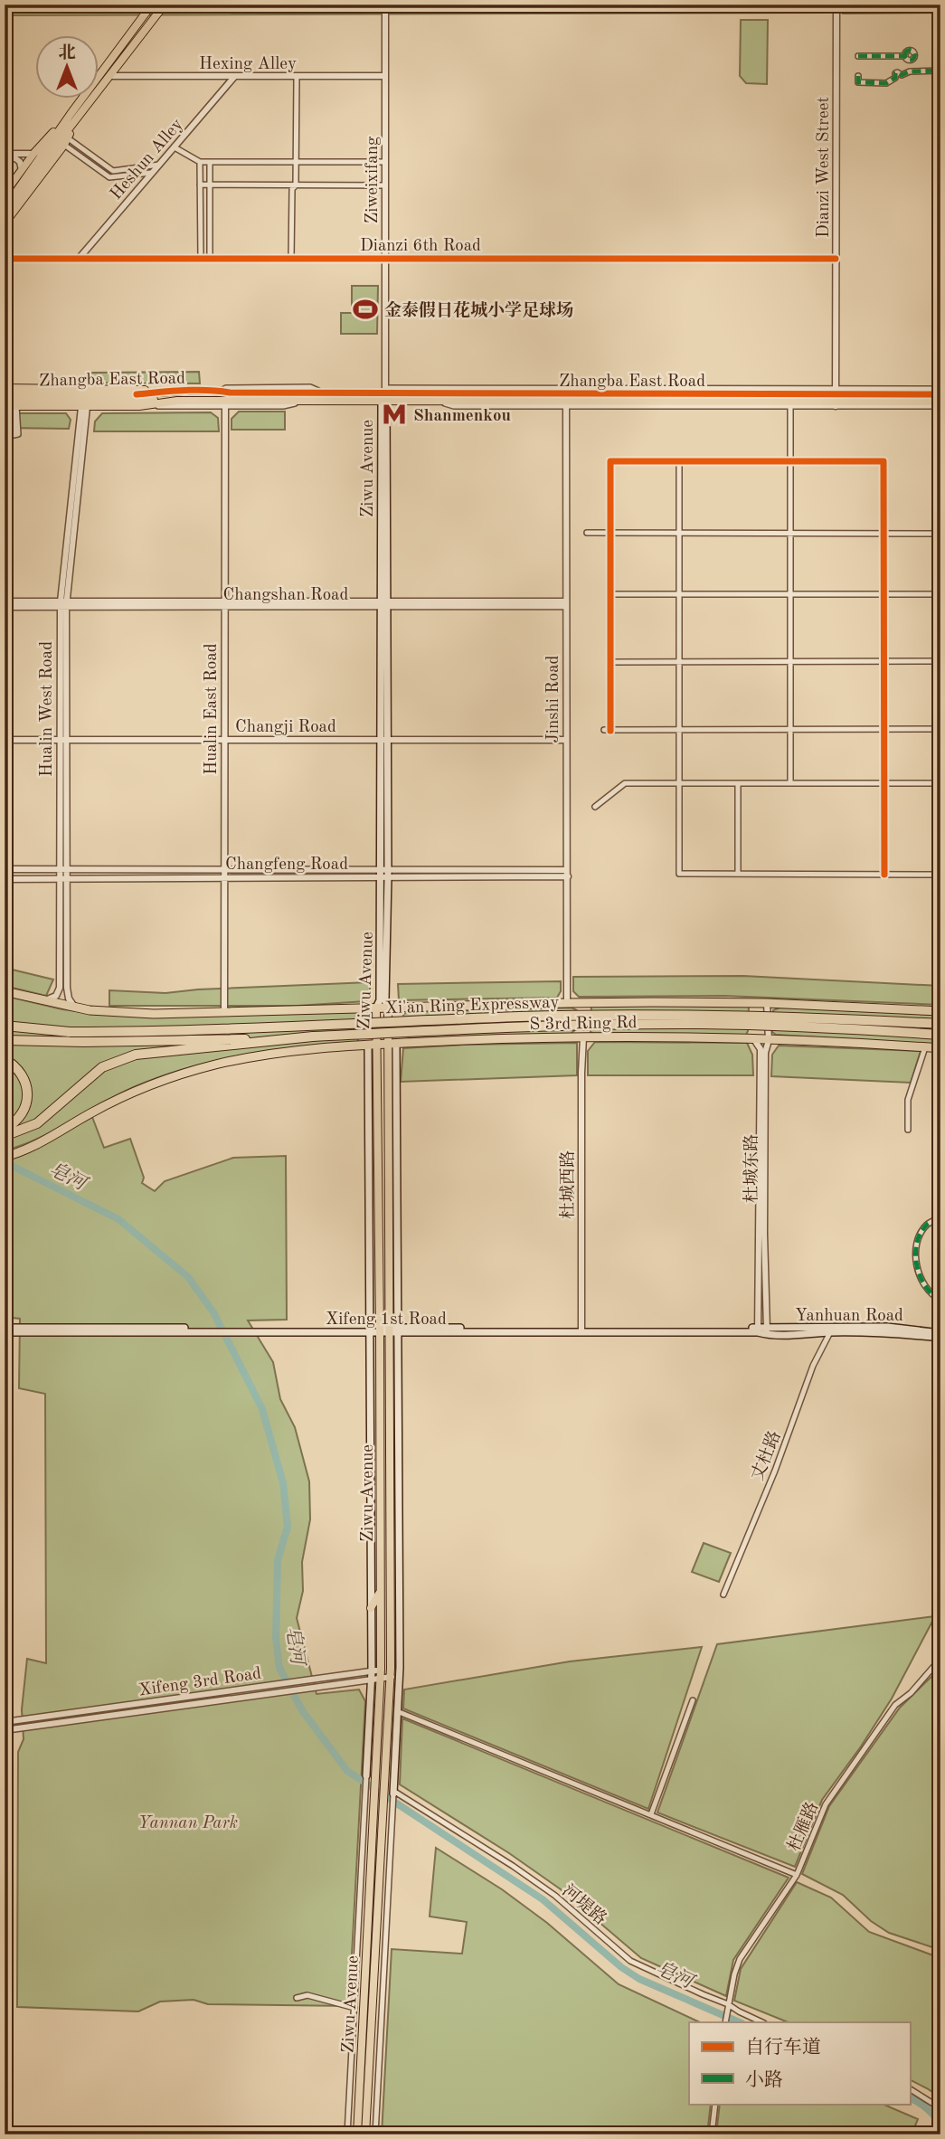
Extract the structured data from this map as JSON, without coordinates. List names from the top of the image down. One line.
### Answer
{"streets":{"highway":["Xi'an Ring Expressway","S 3rd Ring Rd"],"main road":["Zhangba East Road","Ziwu Avenue","Yanhuan Road","Xifeng 1st Road"],"street":["Hexing Alley","Heshun Alley","Dianzi West Street","Ziweixifang","Dianzi 6th Road","Changshan Road","Jinshi Road","Hualin West Road","Hualin East Road","Changji Road","Changfeng Road","杜城东路","杜城西路","丈杜路","Xifeng 3rd Road","杜雁路","河堤路"]},"crossings":[["Hexing Alley","Heshun Alley"],["Hexing Alley","Ziweixifang"],["Heshun Alley","Dianzi 6th Road"],["Dianzi West Street","Dianzi 6th Road"],["Dianzi West Street","Zhangba East Road"],["Ziweixifang","Dianzi 6th Road"],["Ziweixifang","Zhangba East Road"],["Ziweixifang","Ziwu Avenue"],["Zhangba East Road","Ziwu Avenue"],["Zhangba East Road","Jinshi Road"],["Zhangba East Road","Hualin West Road"],["Zhangba East Road","Hualin East Road"],["Ziwu Avenue","Changshan Road"],["Ziwu Avenue","Changji Road"],["Ziwu Avenue","Changfeng Road"],["Ziwu Avenue","S 3rd Ring Rd"],["Ziwu Avenue","Xifeng 1st Road"],["Ziwu Avenue","Xifeng 3rd Road"],["Ziwu Avenue","河堤路"],["Changshan Road","Jinshi Road"],["Changshan Road","Hualin West Road"],["Changshan Road","Hualin East Road"],["Jinshi Road","Changji Road"],["Jinshi Road","Changfeng Road"],["Jinshi Road","S 3rd Ring Rd"],["Hualin West Road","Changji Road"],["Hualin West Road","Changfeng Road"],["Hualin West Road","S 3rd Ring Rd"],["Hualin East Road","Changji Road"],["Hualin East Road","Changfeng Road"],["Hualin East Road","S 3rd Ring Rd"],["S 3rd Ring Rd","杜城东路"],["S 3rd Ring Rd","杜城西路"],["杜城东路","Yanhuan Road"],["杜城东路","Xifeng 1st Road"],["杜城西路","Xifeng 1st Road"],["Yanhuan Road","Xifeng 1st Road"],["Yanhuan Road","丈杜路"],["杜雁路","河堤路"]],"water":["皂河"],"parks":["Yannan Park"],"places":{"sports":["金泰假日花城小学足球场"],"metro station":["Shanmenkou"]},"legend":["自行车道","小路"],"north":"top"}
